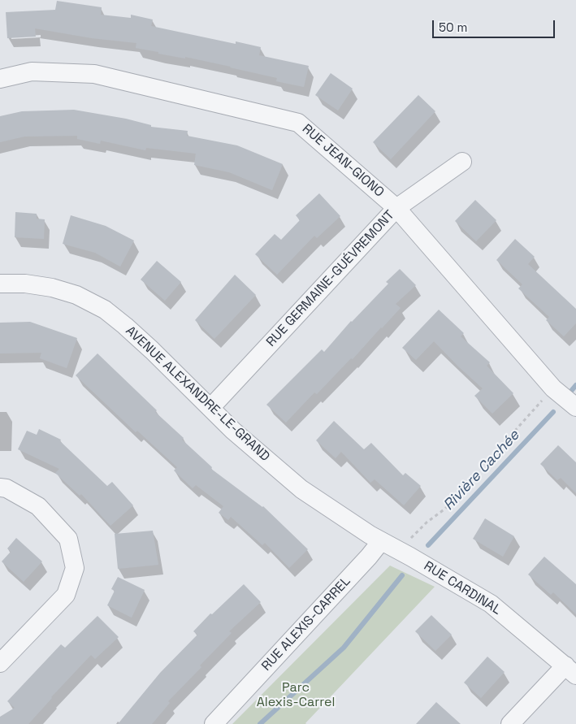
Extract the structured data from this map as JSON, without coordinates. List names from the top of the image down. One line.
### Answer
{"streets":{"street":["RUE JEAN-GIONO","RUE GERMAINE-GUÉVREMONT","AVENUE ALEXANDRE-LE-GRAND","RUE CARDINAL","RUE ALEXIS-CARREL"]},"crossings":[["RUE JEAN-GIONO","RUE GERMAINE-GUÉVREMONT"],["RUE GERMAINE-GUÉVREMONT","AVENUE ALEXANDRE-LE-GRAND"],["AVENUE ALEXANDRE-LE-GRAND","RUE CARDINAL"],["AVENUE ALEXANDRE-LE-GRAND","RUE ALEXIS-CARREL"],["RUE CARDINAL","RUE ALEXIS-CARREL"]],"water":["Rivière Cachée"],"parks":["Parc Alexis-Carrel"],"scale_bar":"50 m"}
